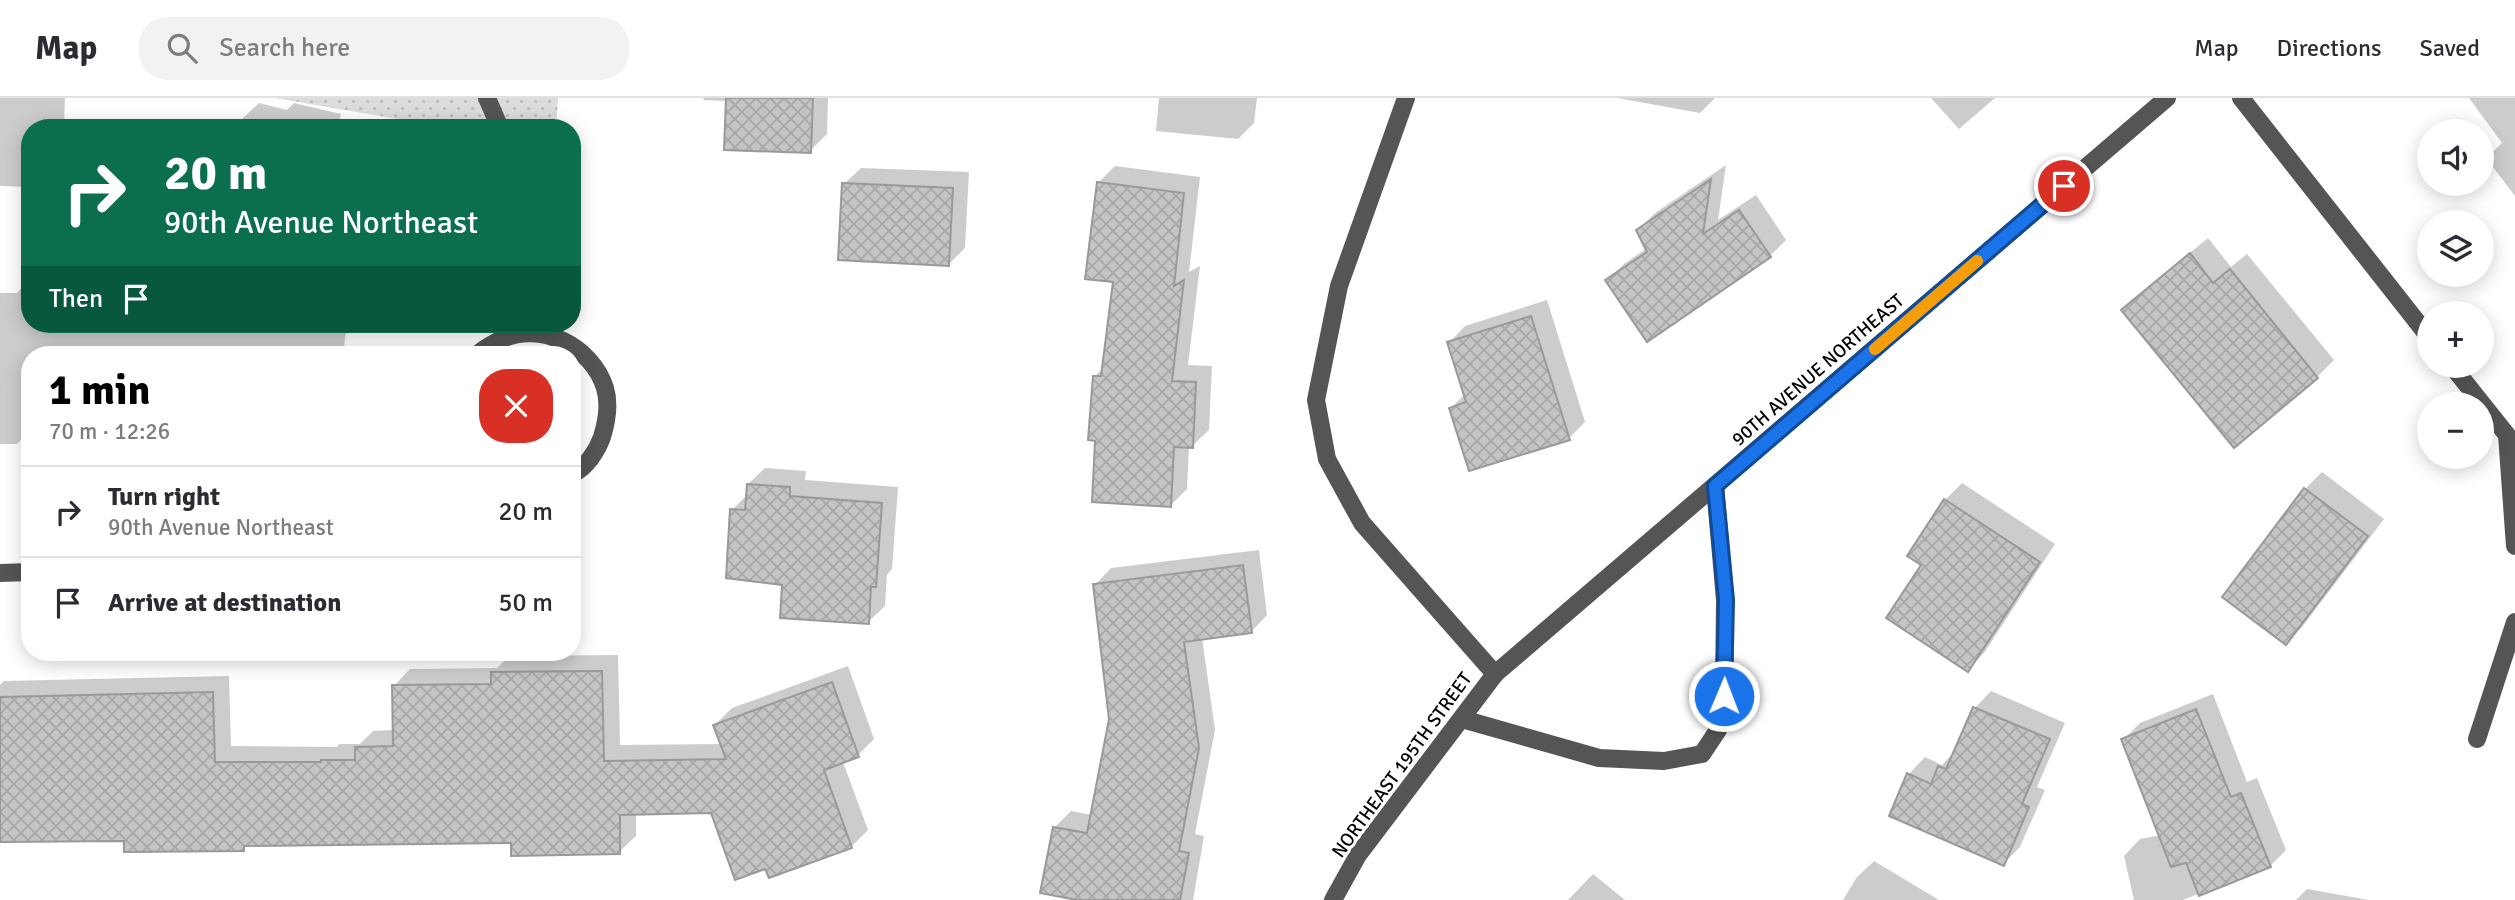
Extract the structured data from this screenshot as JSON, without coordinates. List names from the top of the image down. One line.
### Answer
{"streets":{"street":["90TH AVENUE NORTHEAST","NORTHEAST 195TH STREET"]},"crossings":[["90TH AVENUE NORTHEAST","NORTHEAST 195TH STREET"]],"page":{"header":"Map","search":"Search here","nav":["Map","Directions","Saved"],"map_buttons":["+","−"],"turn":["20 m","90th Avenue Northeast"],"then":"Then","heading":["1 min","70 m · 12:26"],"list":[{"name":"Turn right","note":"90th Avenue Northeast","value":"20 m"},{"name":"Arrive at destination","value":"50 m"}]}}
